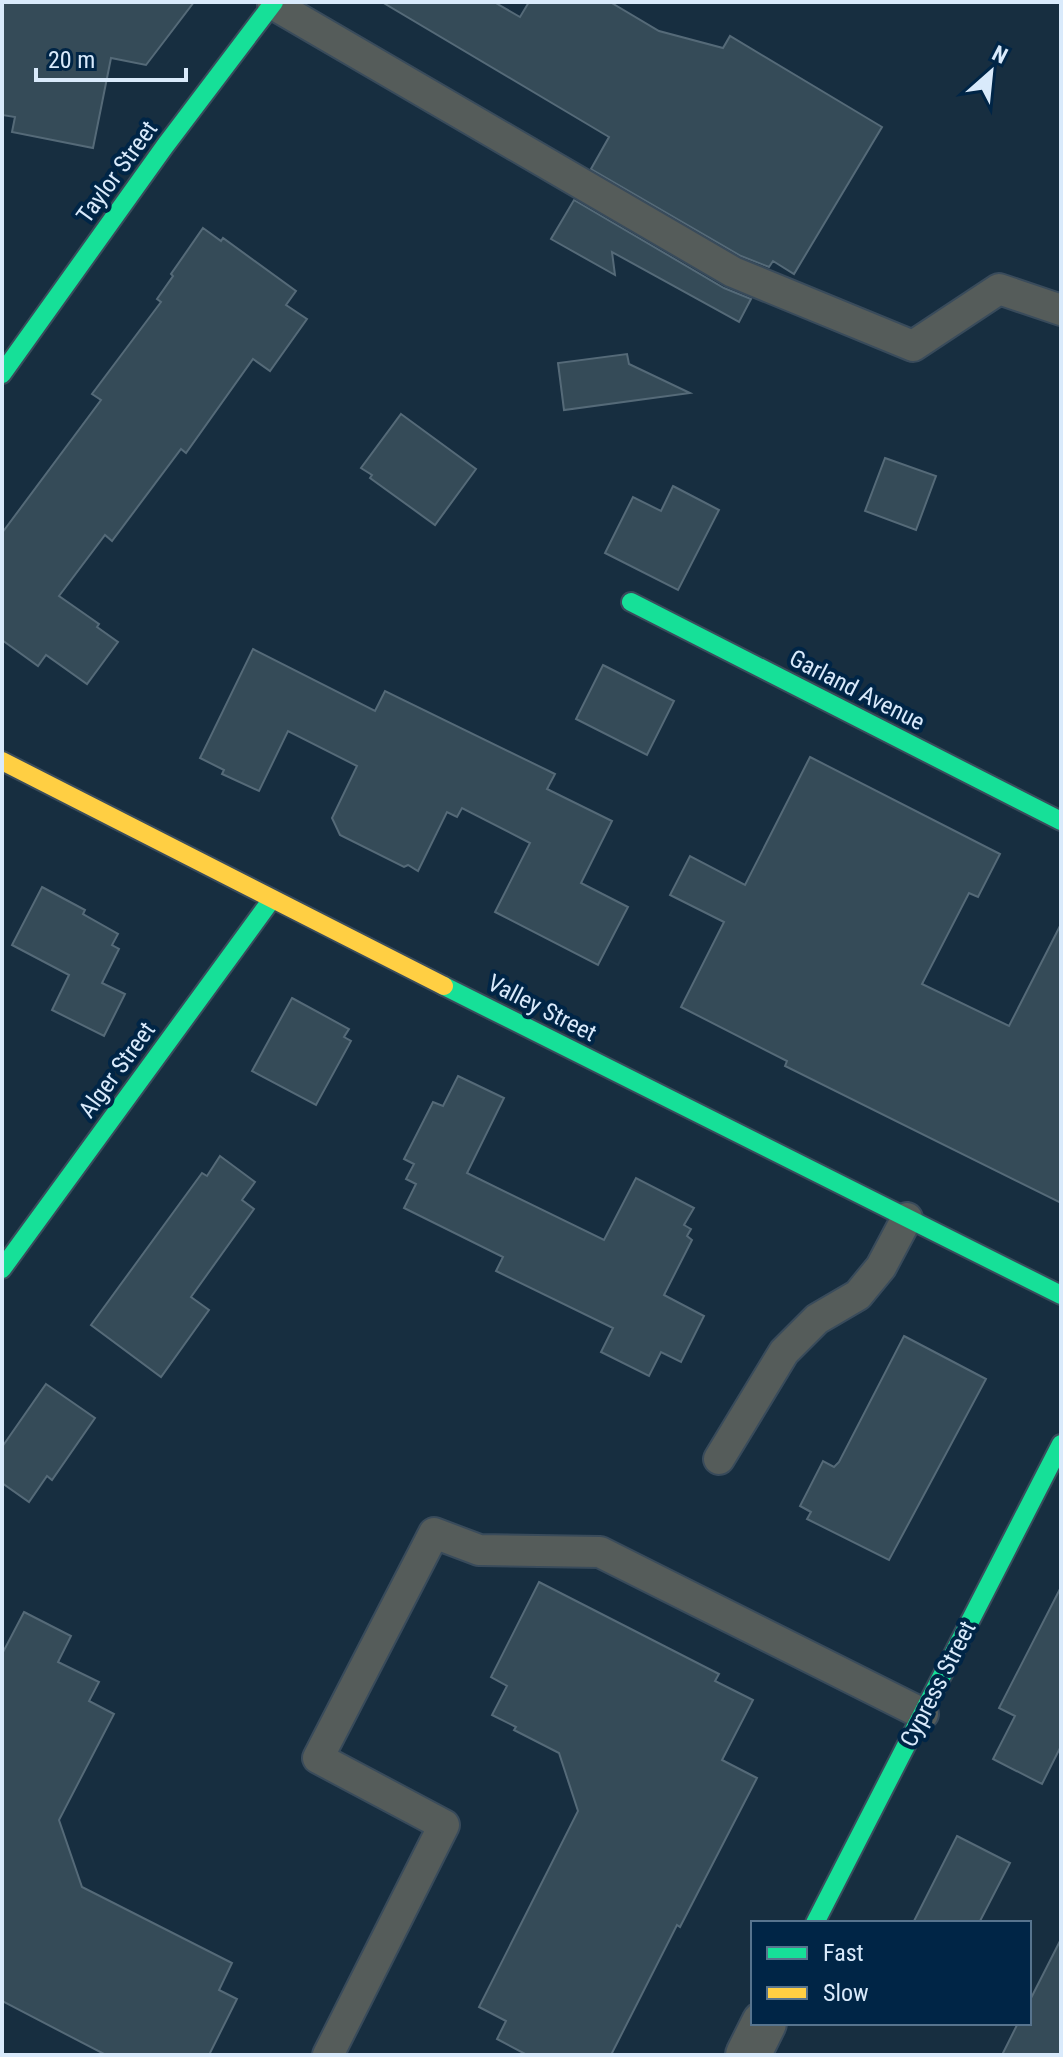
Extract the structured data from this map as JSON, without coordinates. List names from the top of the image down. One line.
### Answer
{"streets":{"street":["Taylor Street","Garland Avenue","Valley Street","Alger Street","Cypress Street"]},"crossings":[["Valley Street","Alger Street"]],"legend":["Fast","Slow"],"scale_bar":"20 m","north":"top right"}
